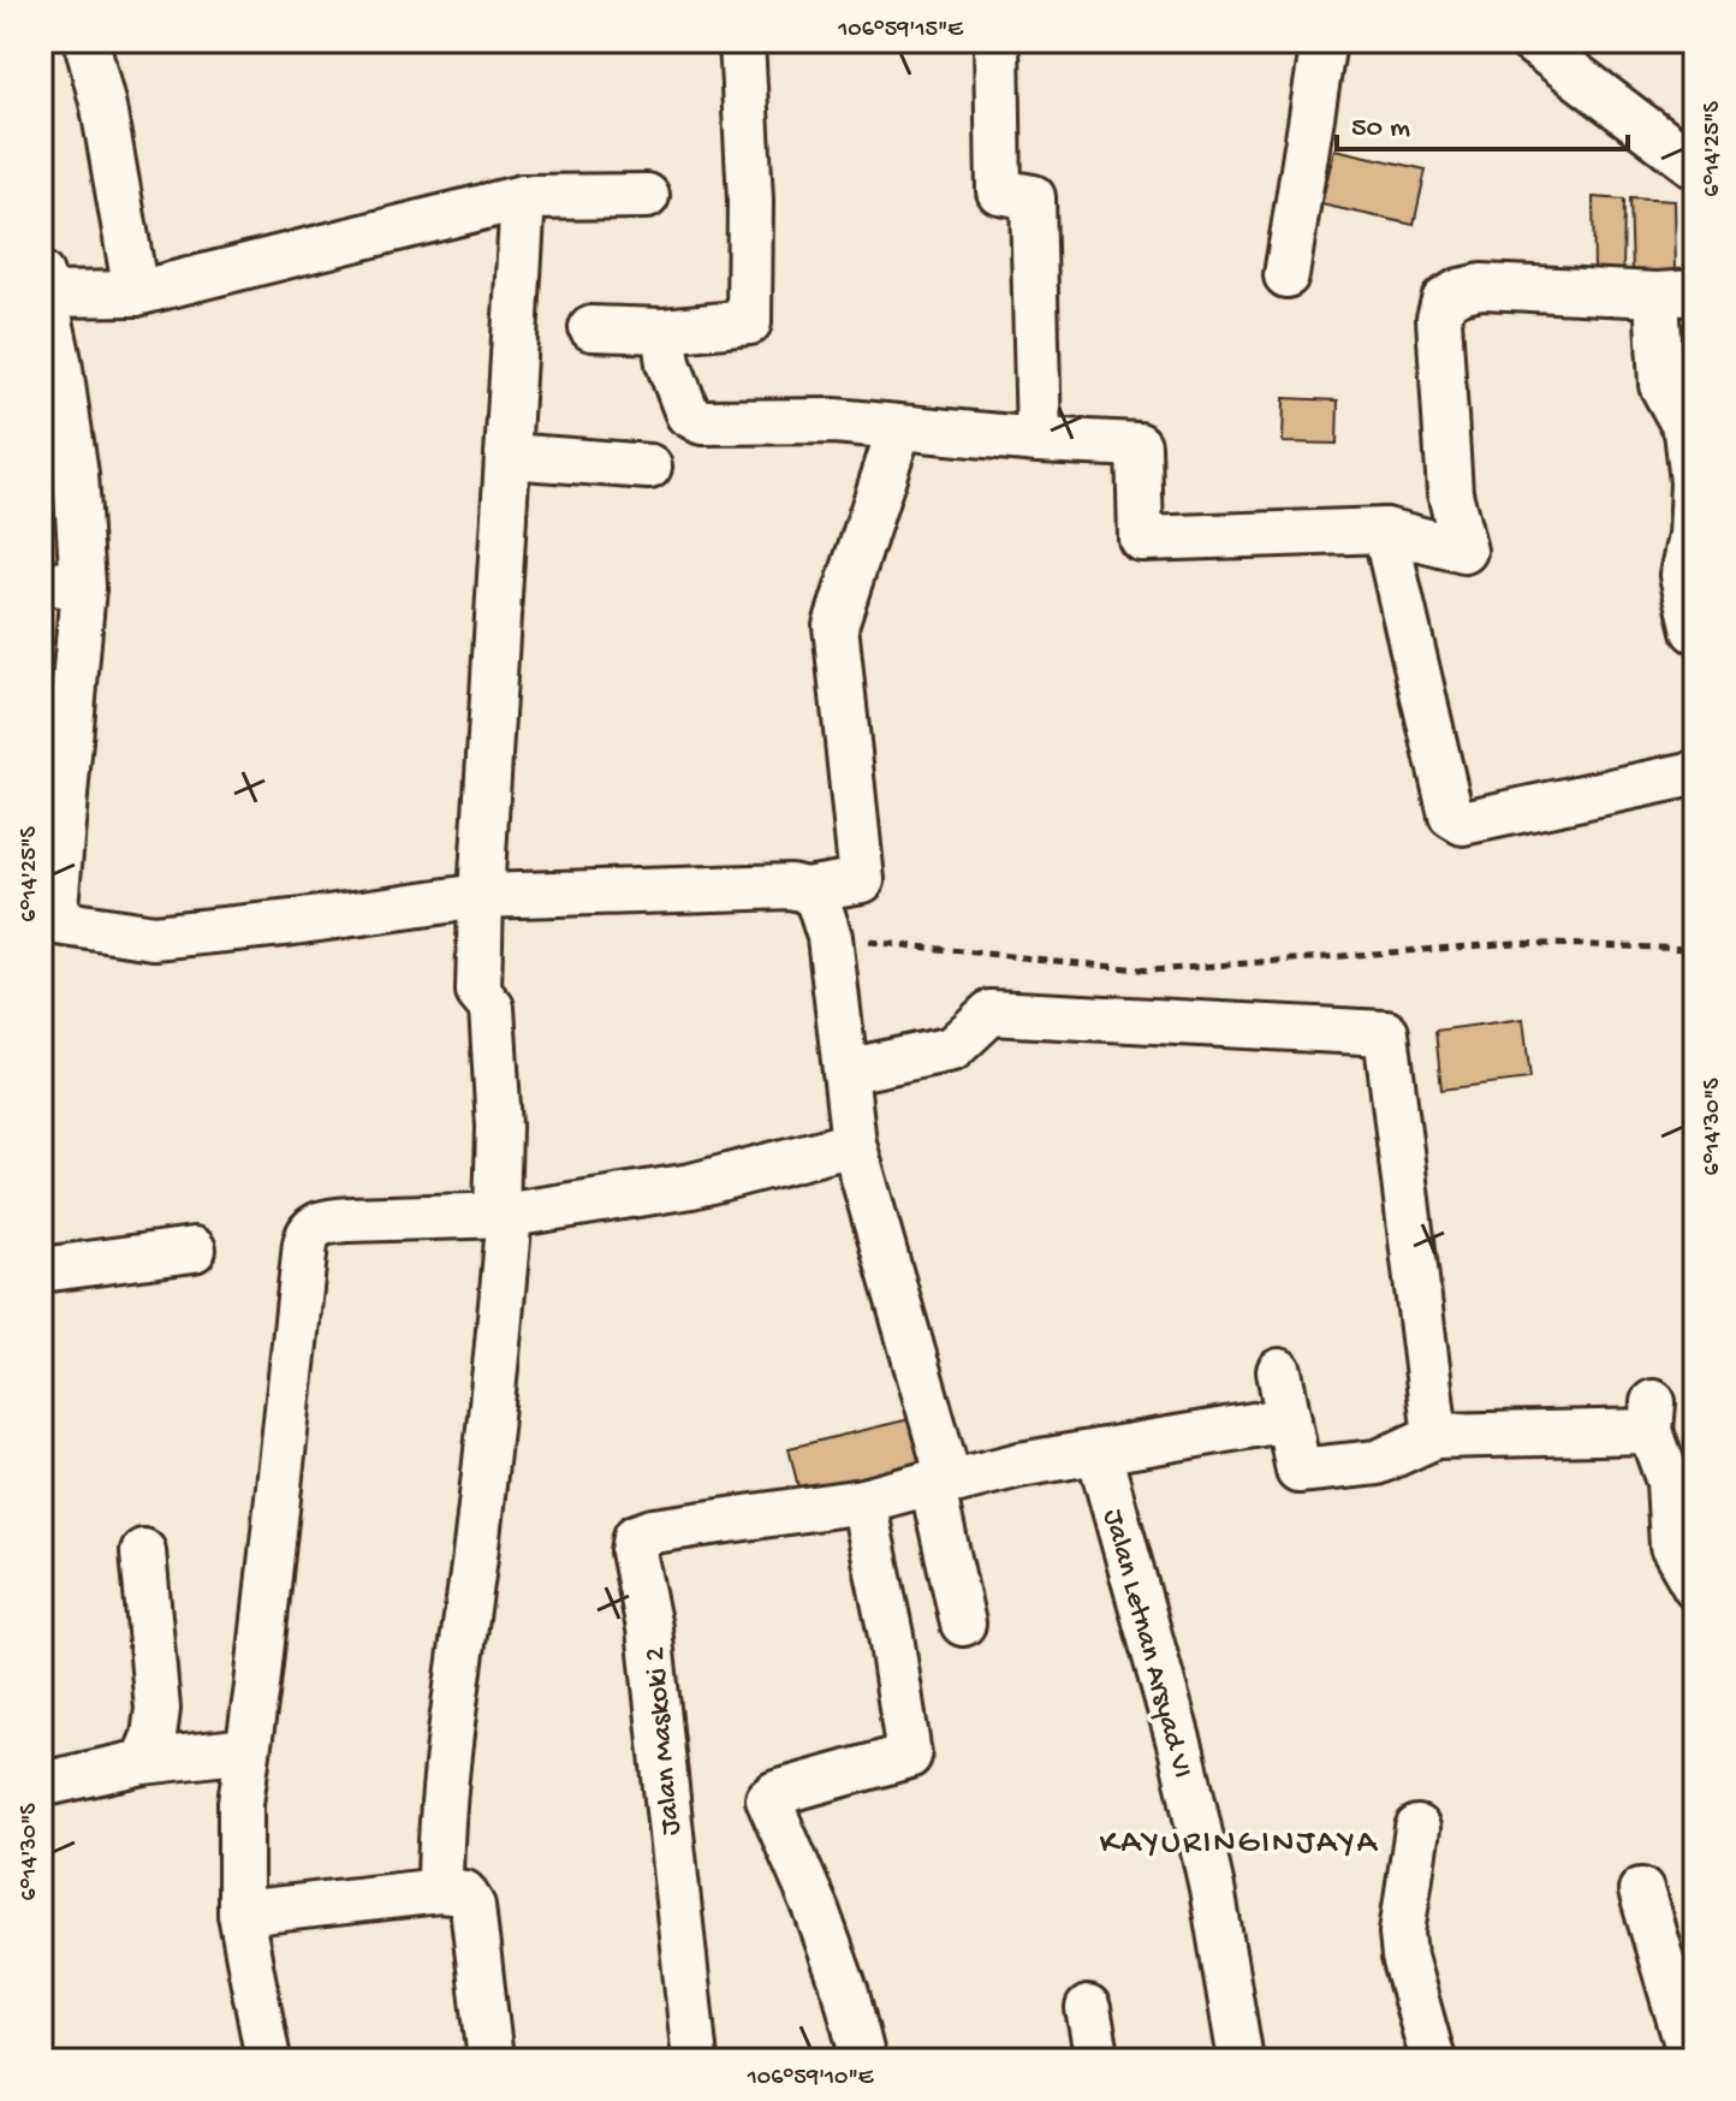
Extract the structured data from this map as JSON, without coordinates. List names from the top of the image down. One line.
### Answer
{"streets":{"street":["Jalan Letnan Arsyad VI","Jalan Maskoki 2"]},"districts":["KAYURINGINJAYA"],"scale_bar":"50 m","coordinates":["106°59'15\"E","6°14'25\"S","6°14'30\"S","106°59'10\"E"]}
